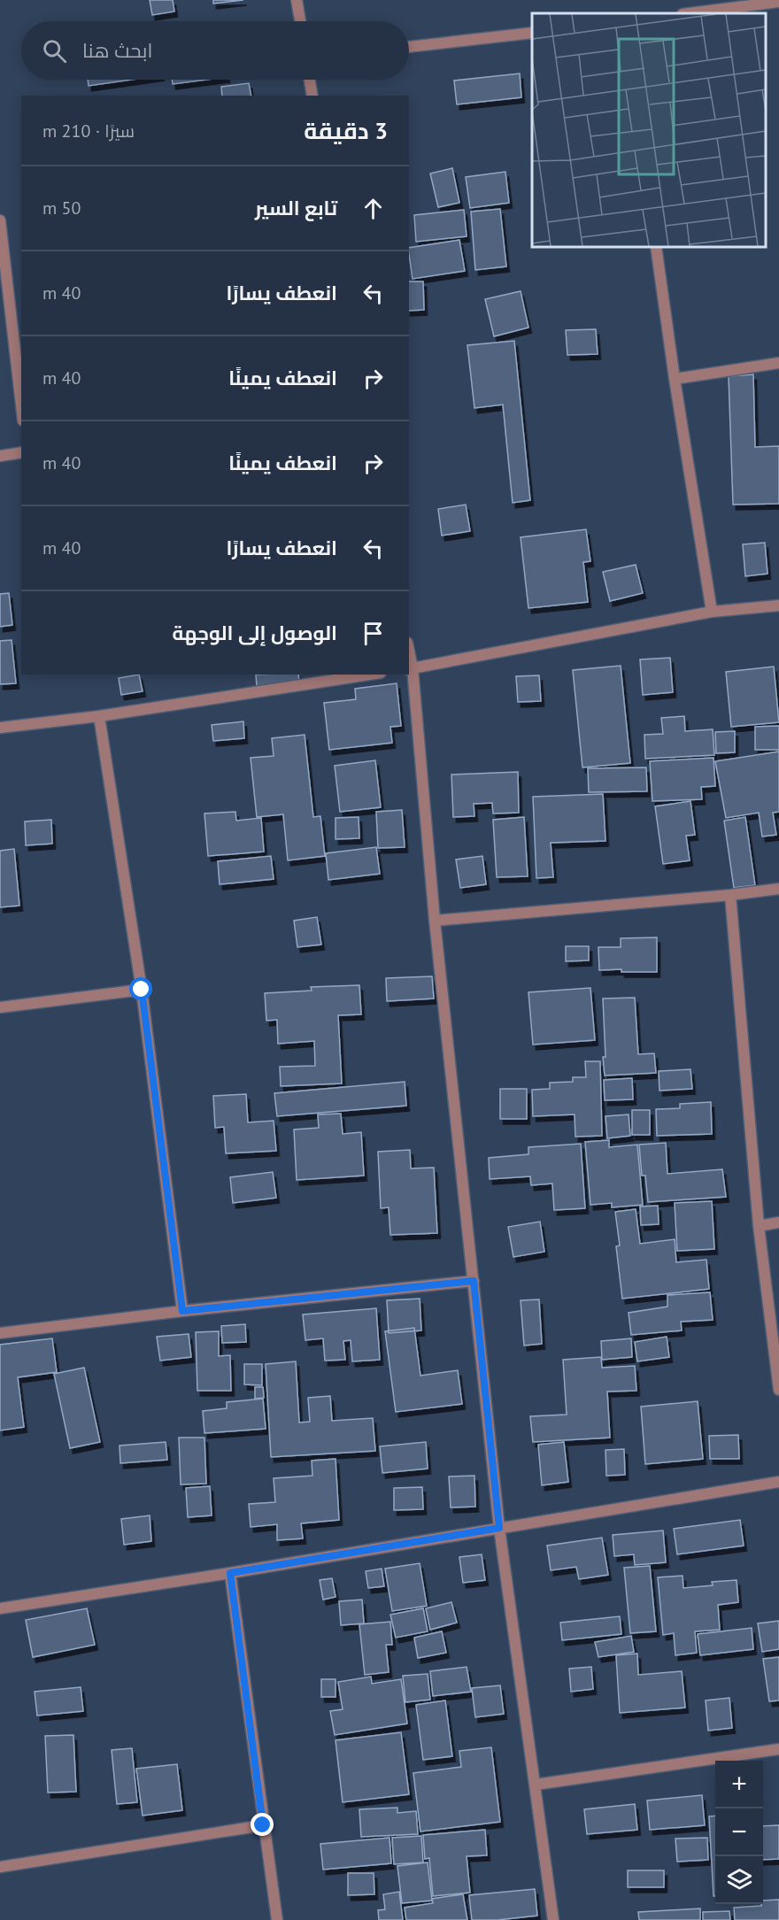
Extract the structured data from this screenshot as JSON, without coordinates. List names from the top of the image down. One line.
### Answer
{"page":{"search":"ابحث هنا","heading":["3 دقيقة","سيرًا · 210 m"],"list":[["تابع السير","50 m"],["انعطف يسارًا","40 m"],["انعطف يمينًا","40 m"],["انعطف يمينًا","40 m"],["انعطف يسارًا","40 m"],"الوصول إلى الوجهة"],"map_buttons":["+","−"]}}
